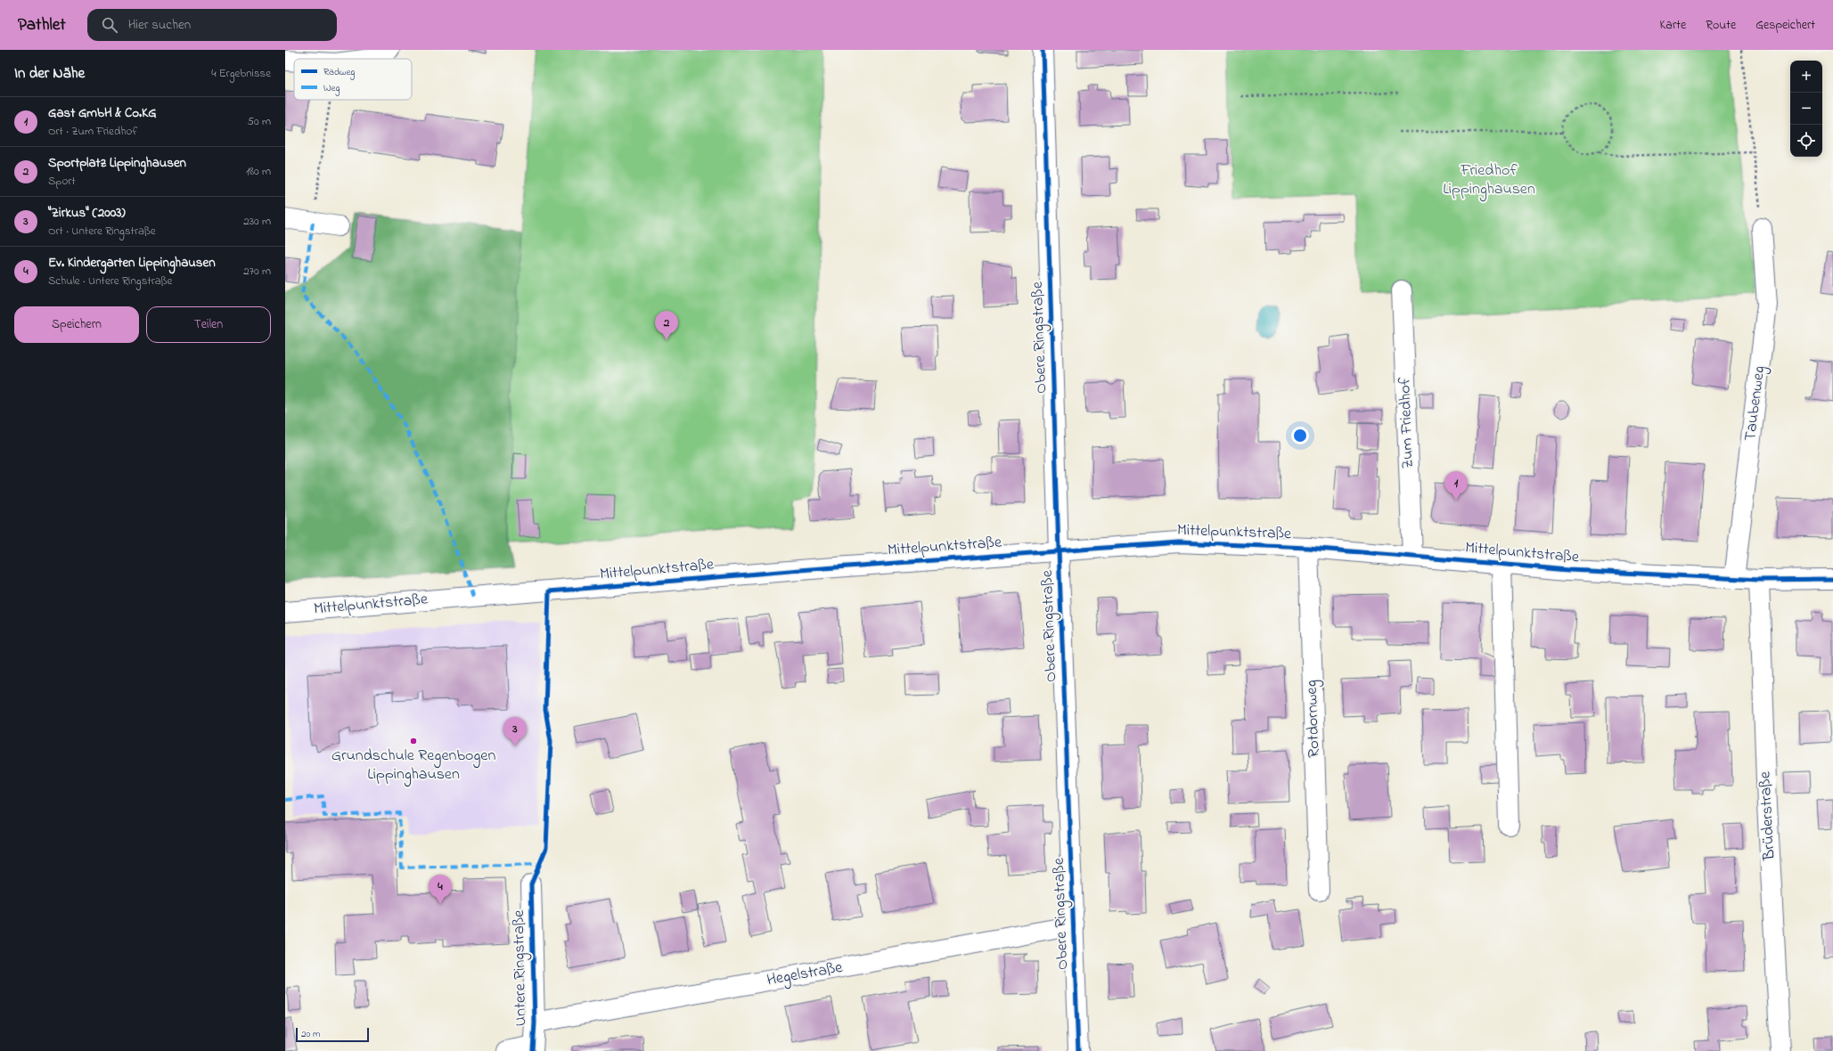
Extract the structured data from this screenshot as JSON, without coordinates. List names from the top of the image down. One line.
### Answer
{"streets":{"street":["Obere Ringstraße","Taubenweg","Zum Friedhof","Mittelpunktstraße","Rotdornweg","Brüderstraße","Untere Ringstraße","Hegelstraße"]},"crossings":[["Obere Ringstraße","Mittelpunktstraße"],["Obere Ringstraße","Hegelstraße"],["Taubenweg","Mittelpunktstraße"],["Zum Friedhof","Mittelpunktstraße"],["Mittelpunktstraße","Rotdornweg"],["Mittelpunktstraße","Brüderstraße"],["Untere Ringstraße","Hegelstraße"]],"parks":["Friedhof Lippinghausen"],"places":["Grundschule Regenbogen Lippinghausen"],"legend":["Radweg","Weg"],"scale_bar":"20 m","page":{"header":"Pathlet","search":"Hier suchen","nav":["Karte","Route","Gespeichert"],"heading":["In der Nähe","4 Ergebnisse"],"map_buttons":["+","−"],"list":[{"mark":"1","name":"Gast GmbH & Co.KG","note":"Ort · Zum Friedhof","value":"50 m"},{"mark":"2","name":"Sportplatz Lippinghausen","note":"Sport","value":"180 m"},{"mark":"3","name":"\"Zirkus\" (2003)","note":"Ort · Untere Ringstraße","value":"230 m"},{"mark":"4","name":"Ev. Kindergarten Lippinghausen","note":"Schule · Untere Ringstraße","value":"270 m"}],"buttons":["Speichern","Teilen"],"pins":["2","1","3","4"],"scale":"20 m"}}
